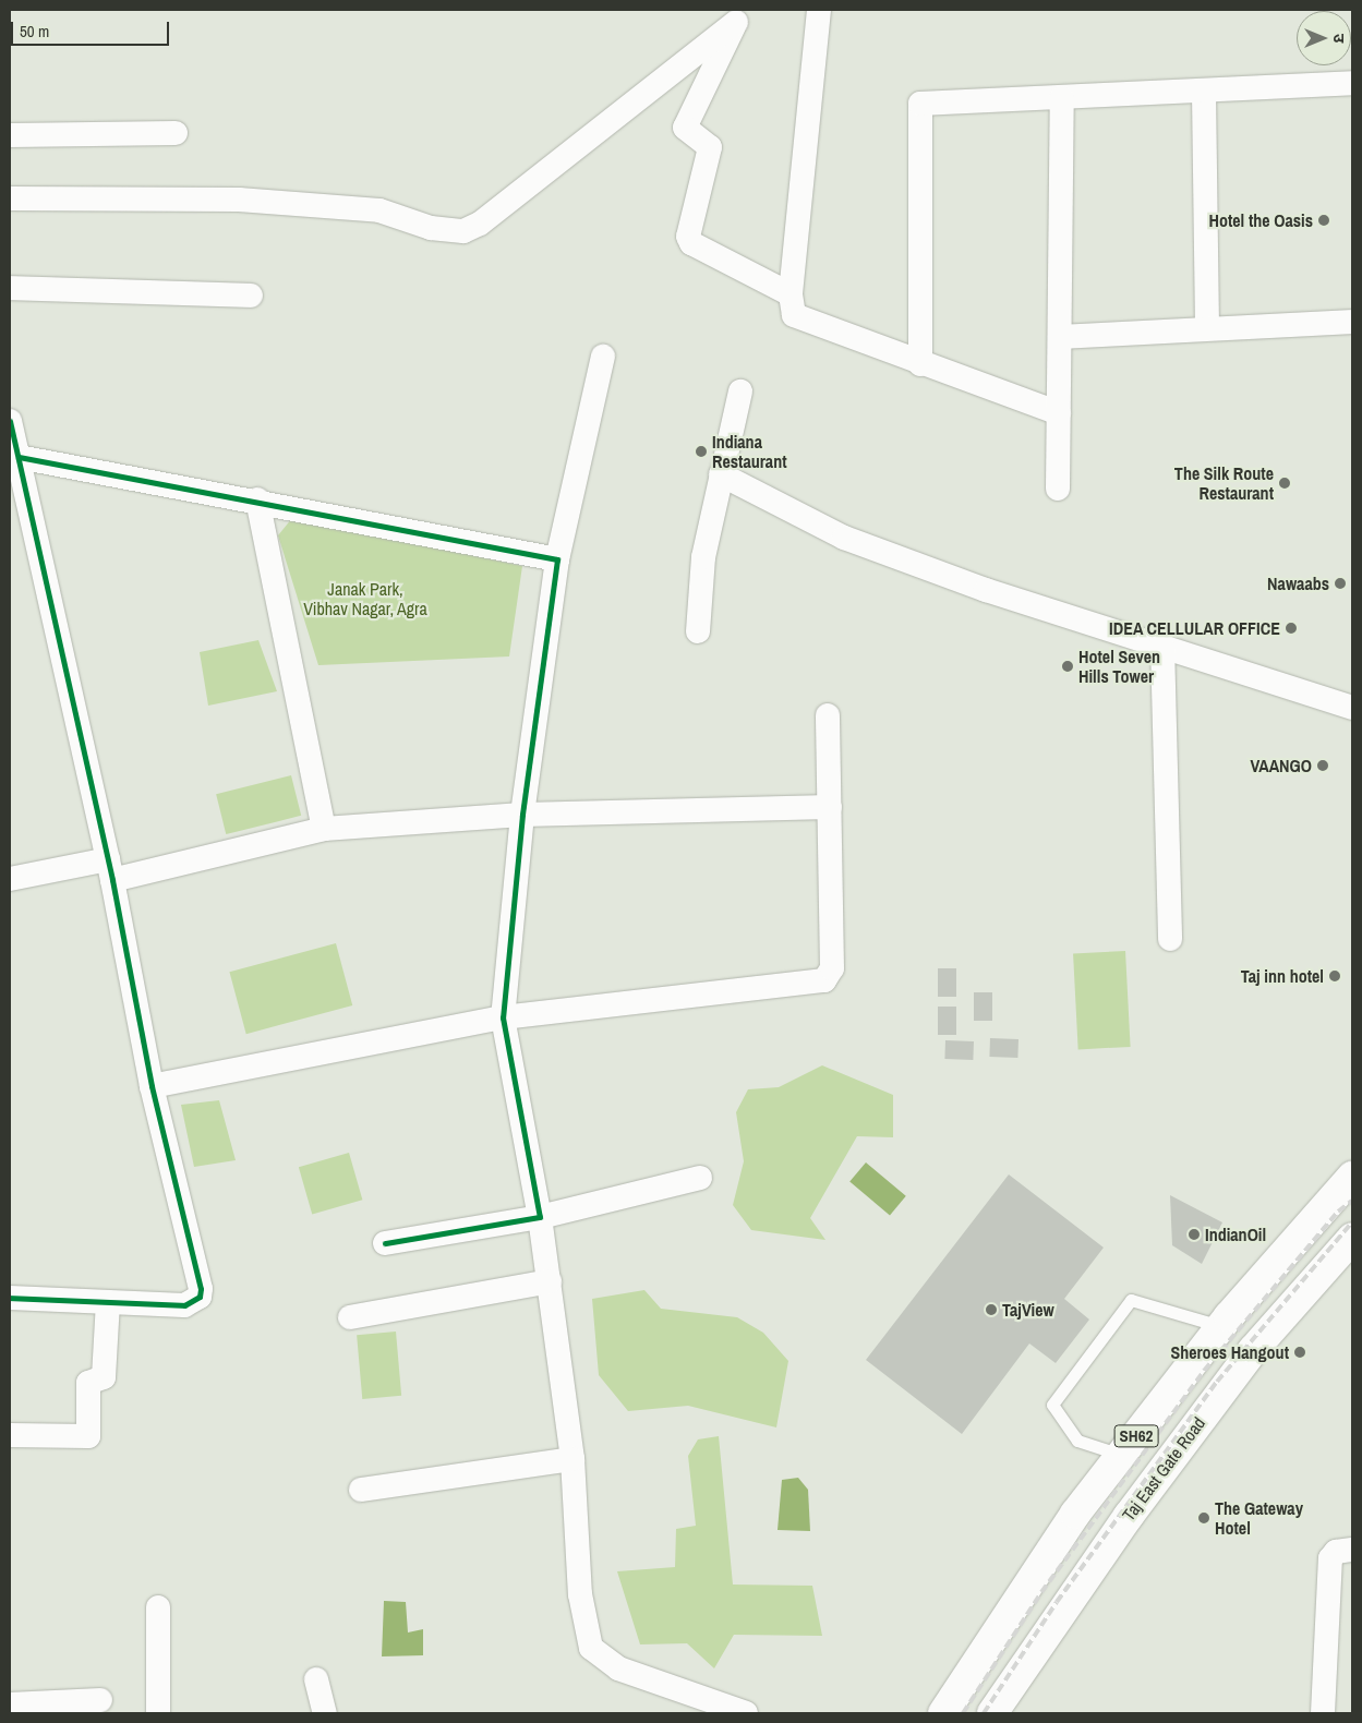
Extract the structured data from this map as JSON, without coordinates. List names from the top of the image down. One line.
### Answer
{"streets":{"main road":["SH62","Taj East Gate Road"]},"parks":["Janak Park, Vibhav Nagar, Agra"],"places":["Hotel the Oasis","Indiana Restaurant","The Silk Route Restaurant","Nawaabs","IDEA CELLULAR OFFICE","Hotel Seven Hills Tower","VAANGO","Taj inn hotel","IndianOil","TajView","Sheroes Hangout","The Gateway Hotel"],"scale_bar":"50 m","north":"right"}
